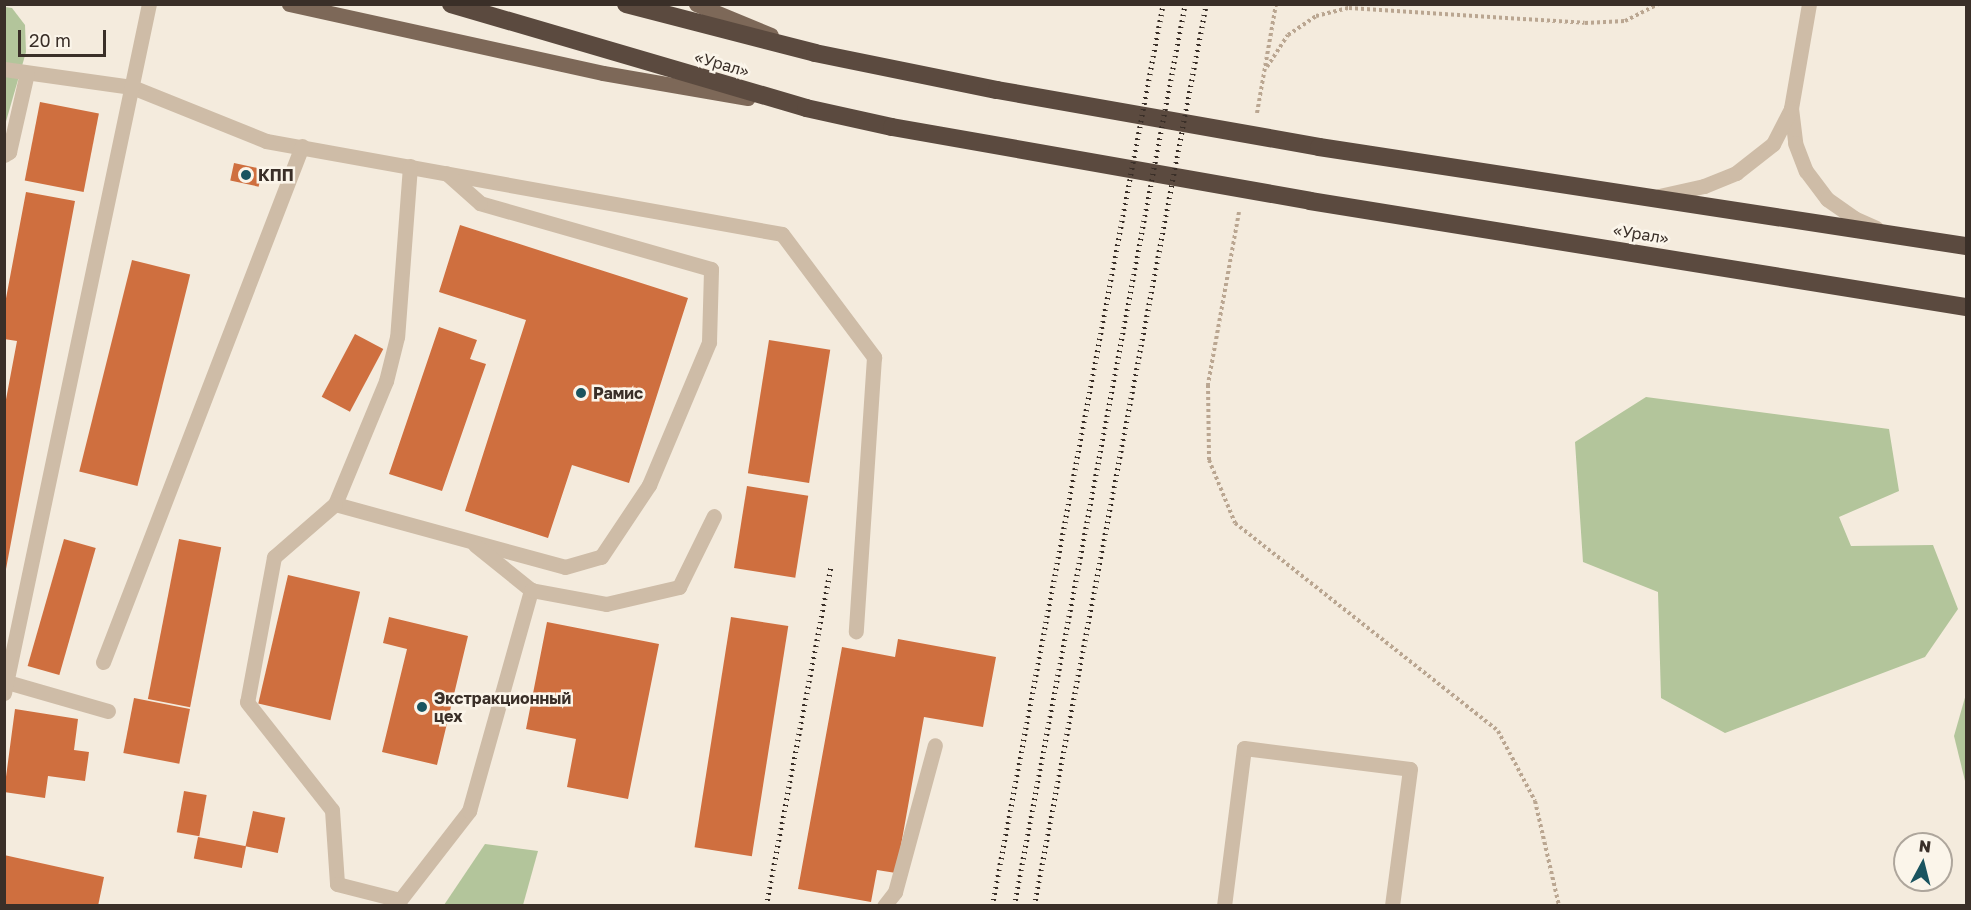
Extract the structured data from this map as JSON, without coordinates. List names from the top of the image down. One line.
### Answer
{"streets":{"highway":["«Урал»"]},"places":["КПП","Рамис","Экстракционный цех"],"scale_bar":"20 m","north":"top"}
